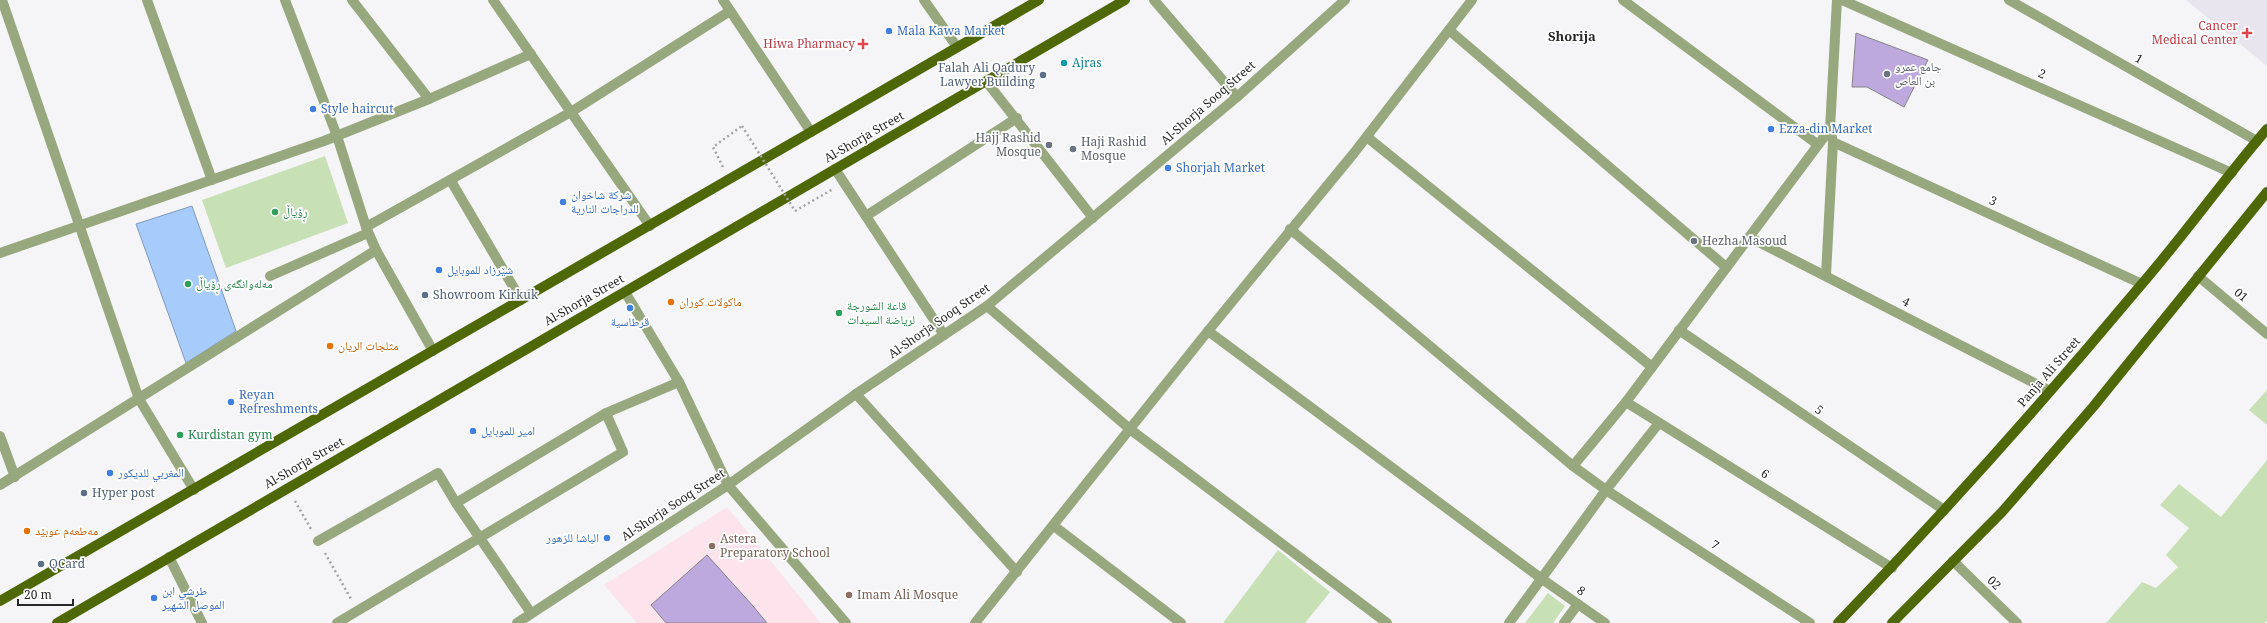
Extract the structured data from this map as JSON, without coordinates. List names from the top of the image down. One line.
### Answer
{"streets":{"main road":["Al-Shorja Street","Panja Ali Street"],"street":["1","2","Al-Shorja Sooq Street","3","01","4","5","6","7","02","8"]},"crossings":[["1","Panja Ali Street"],["2","Panja Ali Street"],["3","Panja Ali Street"],["4","Panja Ali Street"],["Panja Ali Street","5"],["Panja Ali Street","6"]],"districts":["Shorija"],"places":{"other":["Mala Kawa Market","Ajras","جامع عمرو بن العاص","Falah Ali Qadury Lawyer Building","Style haircut","Ezza-din Market","Hajj Rashid Mosque","Haji Rashid Mosque","Shorjah Market","شركة شاخوان للدراجات النارية","ڕۆیاڵ","Hezha Masoud","شێرزاد للموبايل","مەلەوانگەی ڕۆیاڵ","Showroom Kirkuk","ماكولات كوران","قرطاسية","قاعة الشورجة لرياضة السيدات","مثلجات الريان","Reyan Refreshments","امير للموبايل","Kurdistan gym","المغربي للديكور","Hyper post","مەطعەم عوبێد","الباشا للزهور","Astera Preparatory School","QCard","Imam Ali Mosque","طرشي ابن الموصل الشهير"],"health":["Cancer Medical Center","Hiwa Pharmacy"]},"scale_bar":"20 m"}
